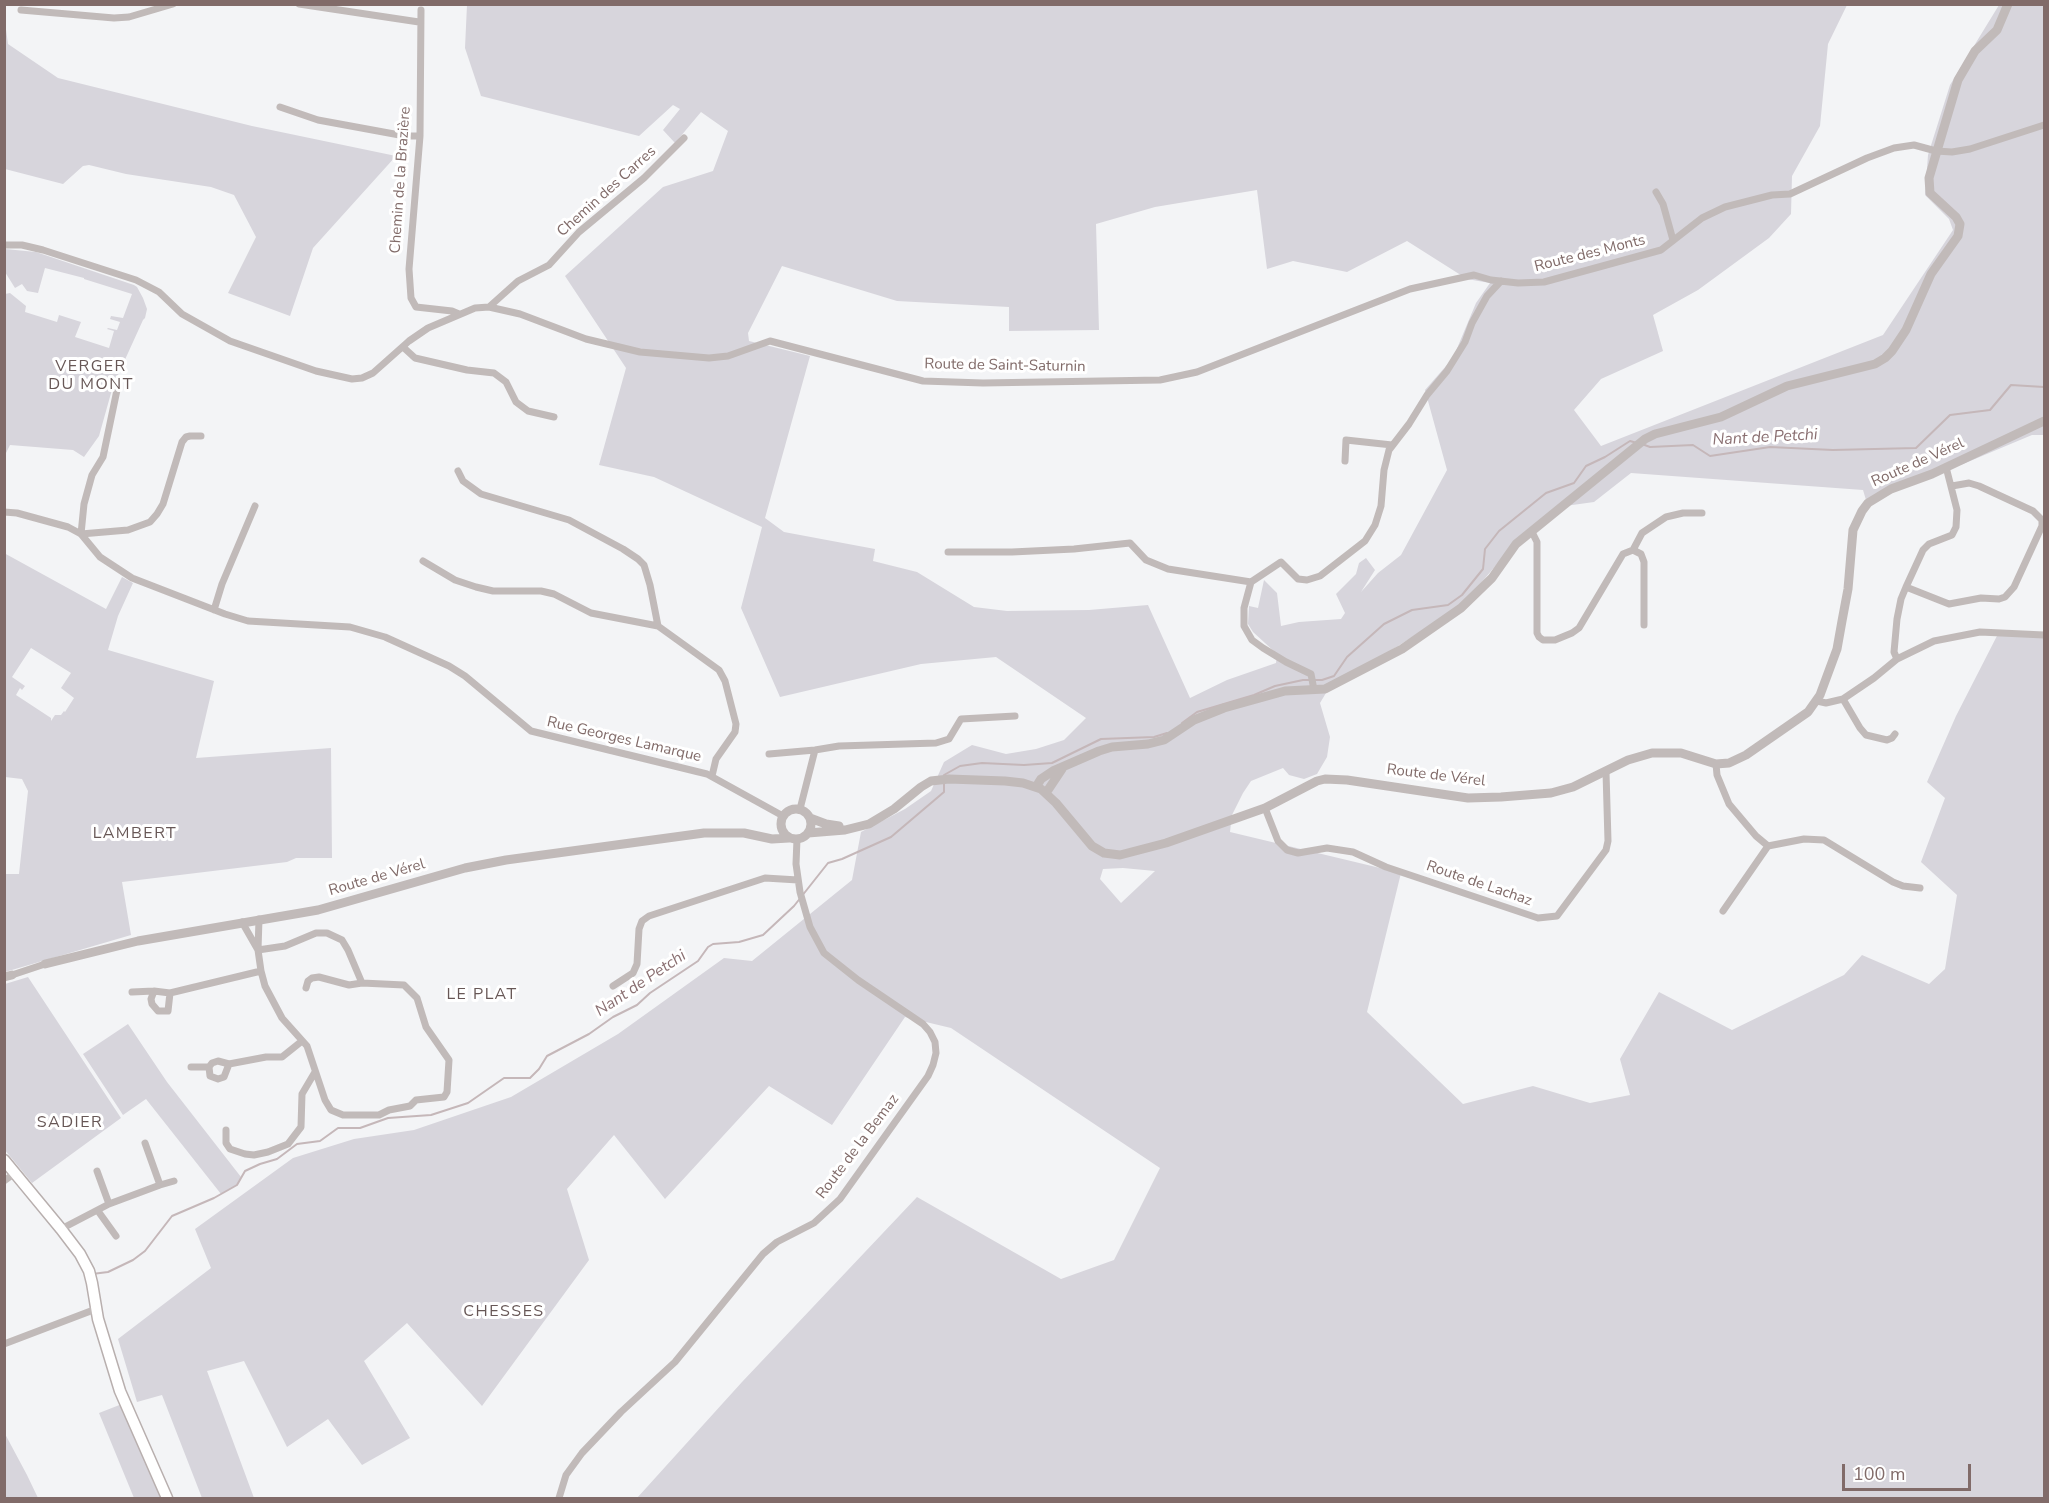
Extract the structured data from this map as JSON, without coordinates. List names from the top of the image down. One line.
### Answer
{"streets":{"street":["Chemin de la Brazière","Chemin des Carres","Route des Monts","Route de Saint-Saturnin","Route de Vérel","Rue Georges Lamarque","Route de Lachaz","Route de la Bemaz"]},"crossings":[["Chemin de la Brazière","Route de Saint-Saturnin"],["Chemin des Carres","Route de Saint-Saturnin"],["Route des Monts","Route de Saint-Saturnin"],["Route de Vérel","Rue Georges Lamarque"],["Route de Vérel","Route de Lachaz"],["Route de Vérel","Route de la Bemaz"],["Rue Georges Lamarque","Route de la Bemaz"]],"districts":["VERGER DU MONT","LAMBERT","LE PLAT","SADIER","CHESSES"],"water":["Nant de Petchi"],"scale_bar":"100 m"}
